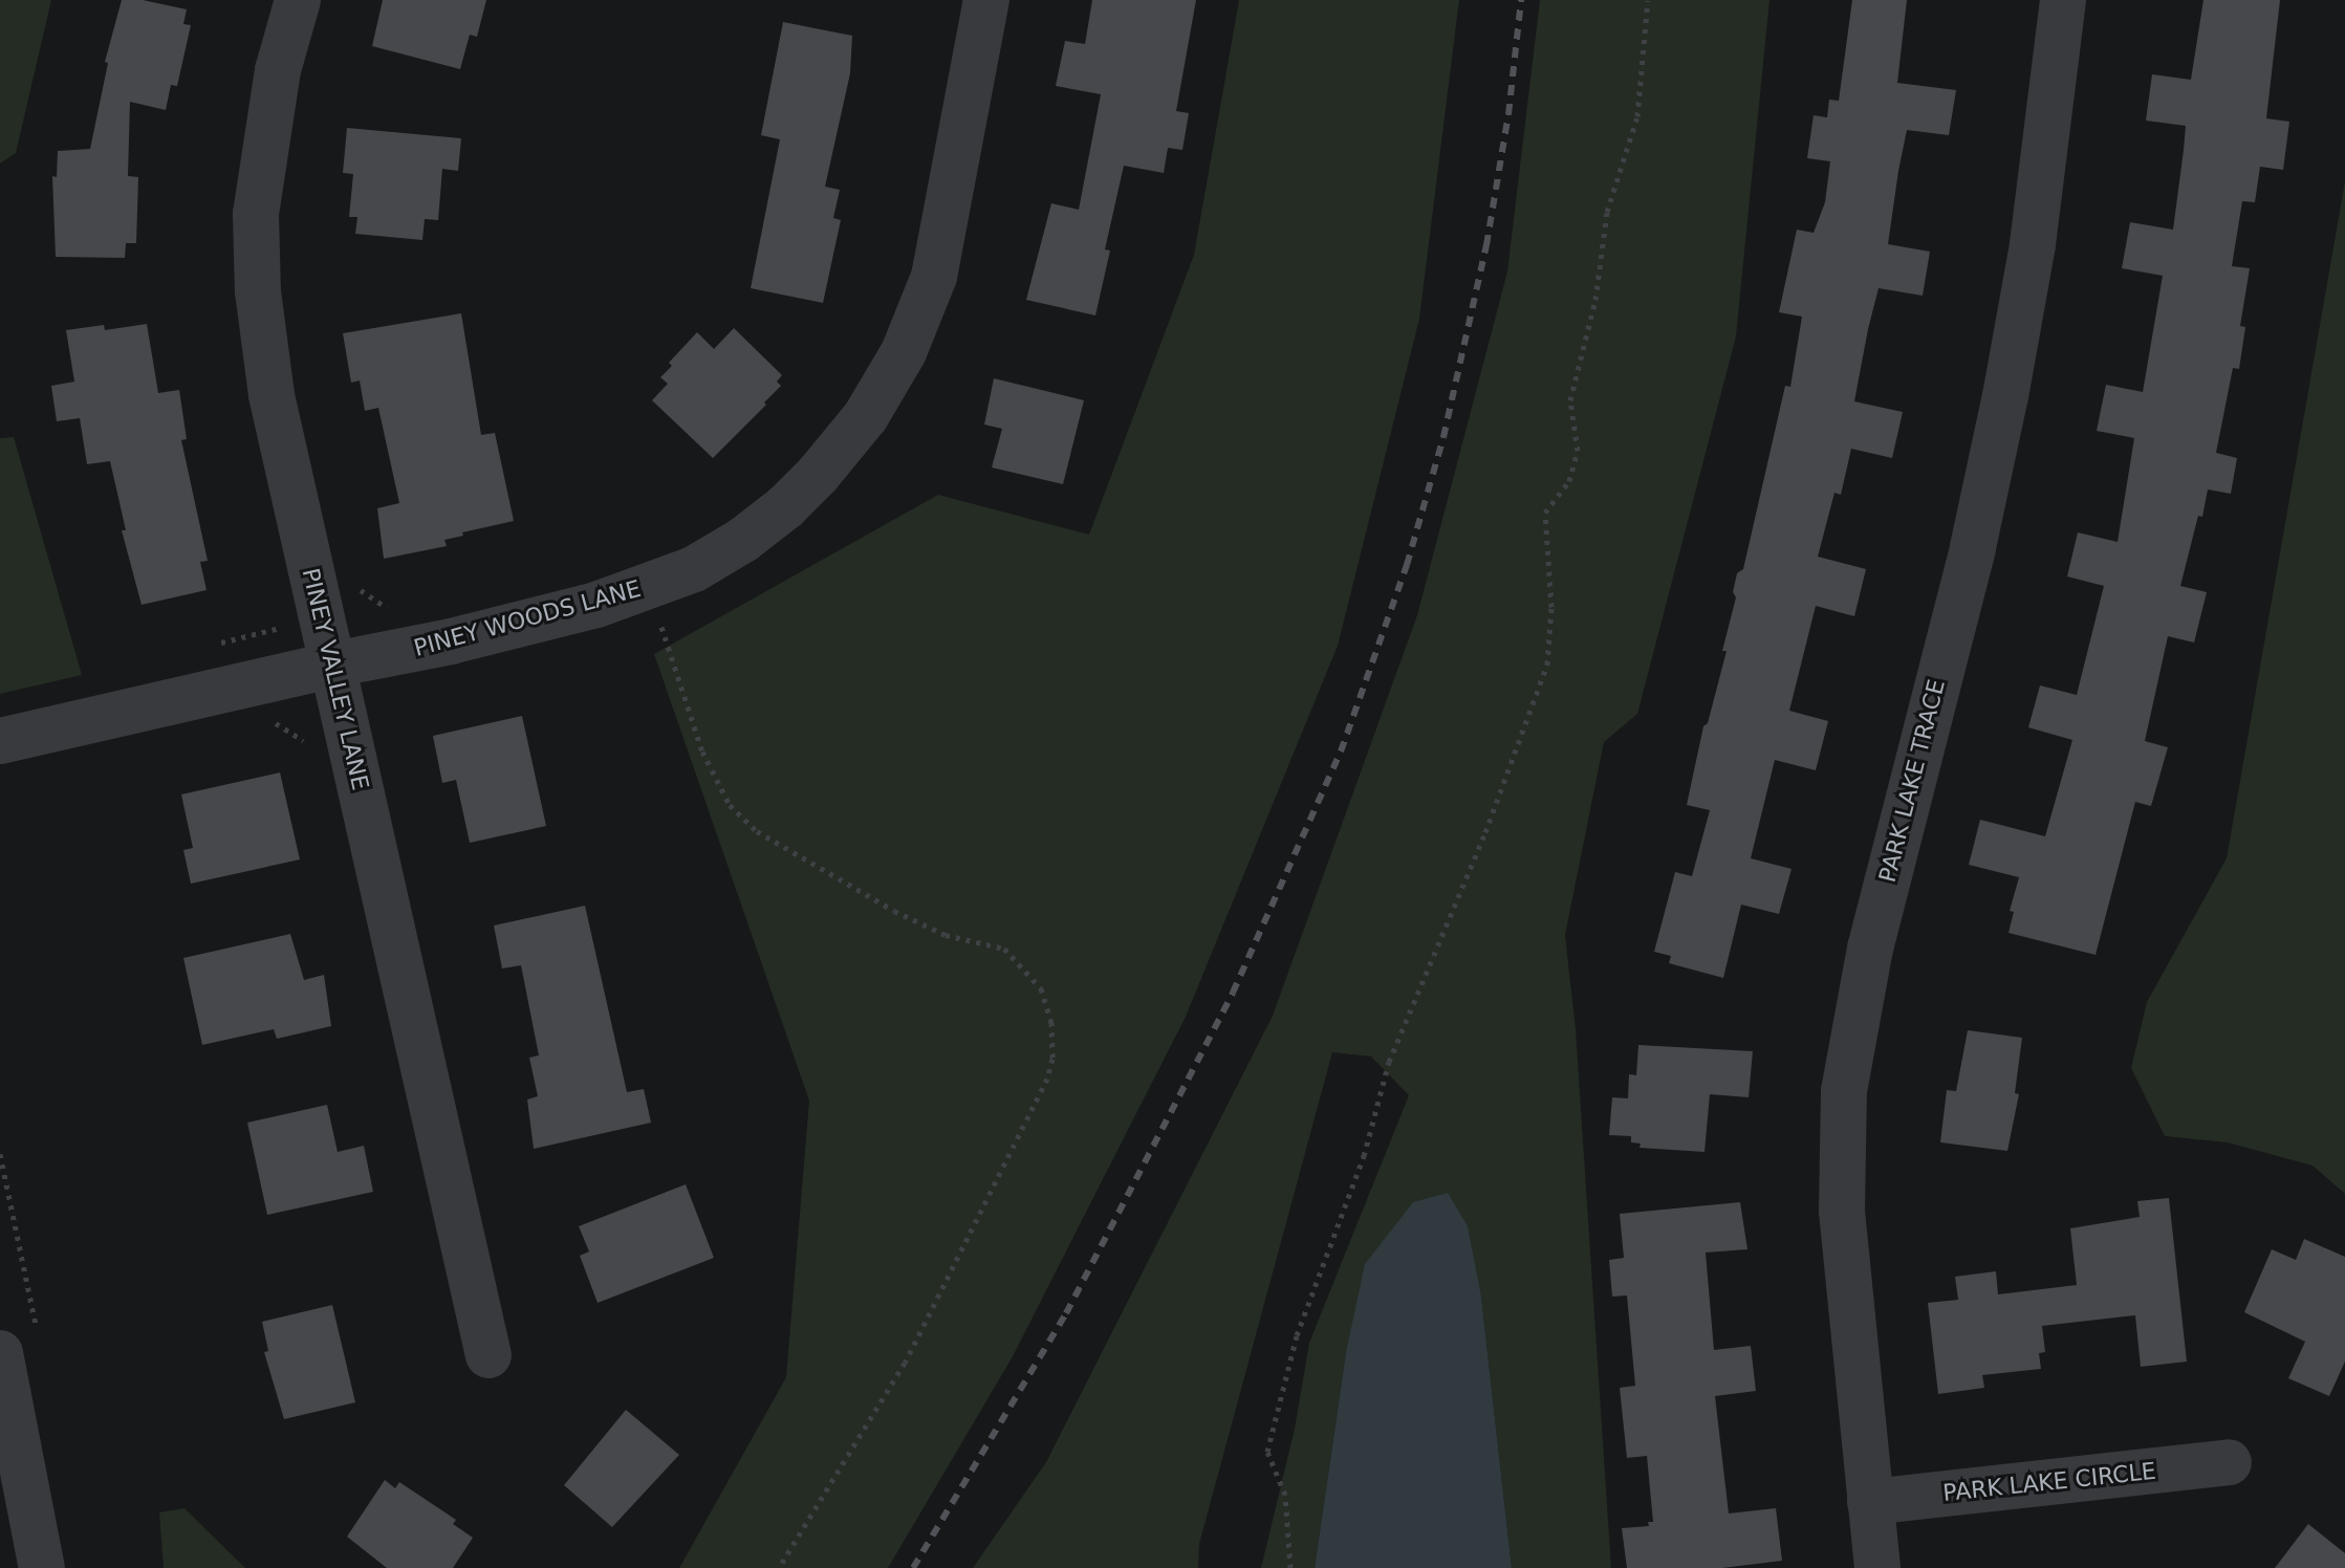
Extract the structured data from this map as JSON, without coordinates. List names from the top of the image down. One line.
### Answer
{"streets":{"street":["PINEY WOODS LANE","PINEY VALLEY LANE","PARK LAKE TRACE","PARK LAKE CIRCLE"]},"crossings":[["PINEY WOODS LANE","PINEY VALLEY LANE"],["PARK LAKE TRACE","PARK LAKE CIRCLE"]]}
